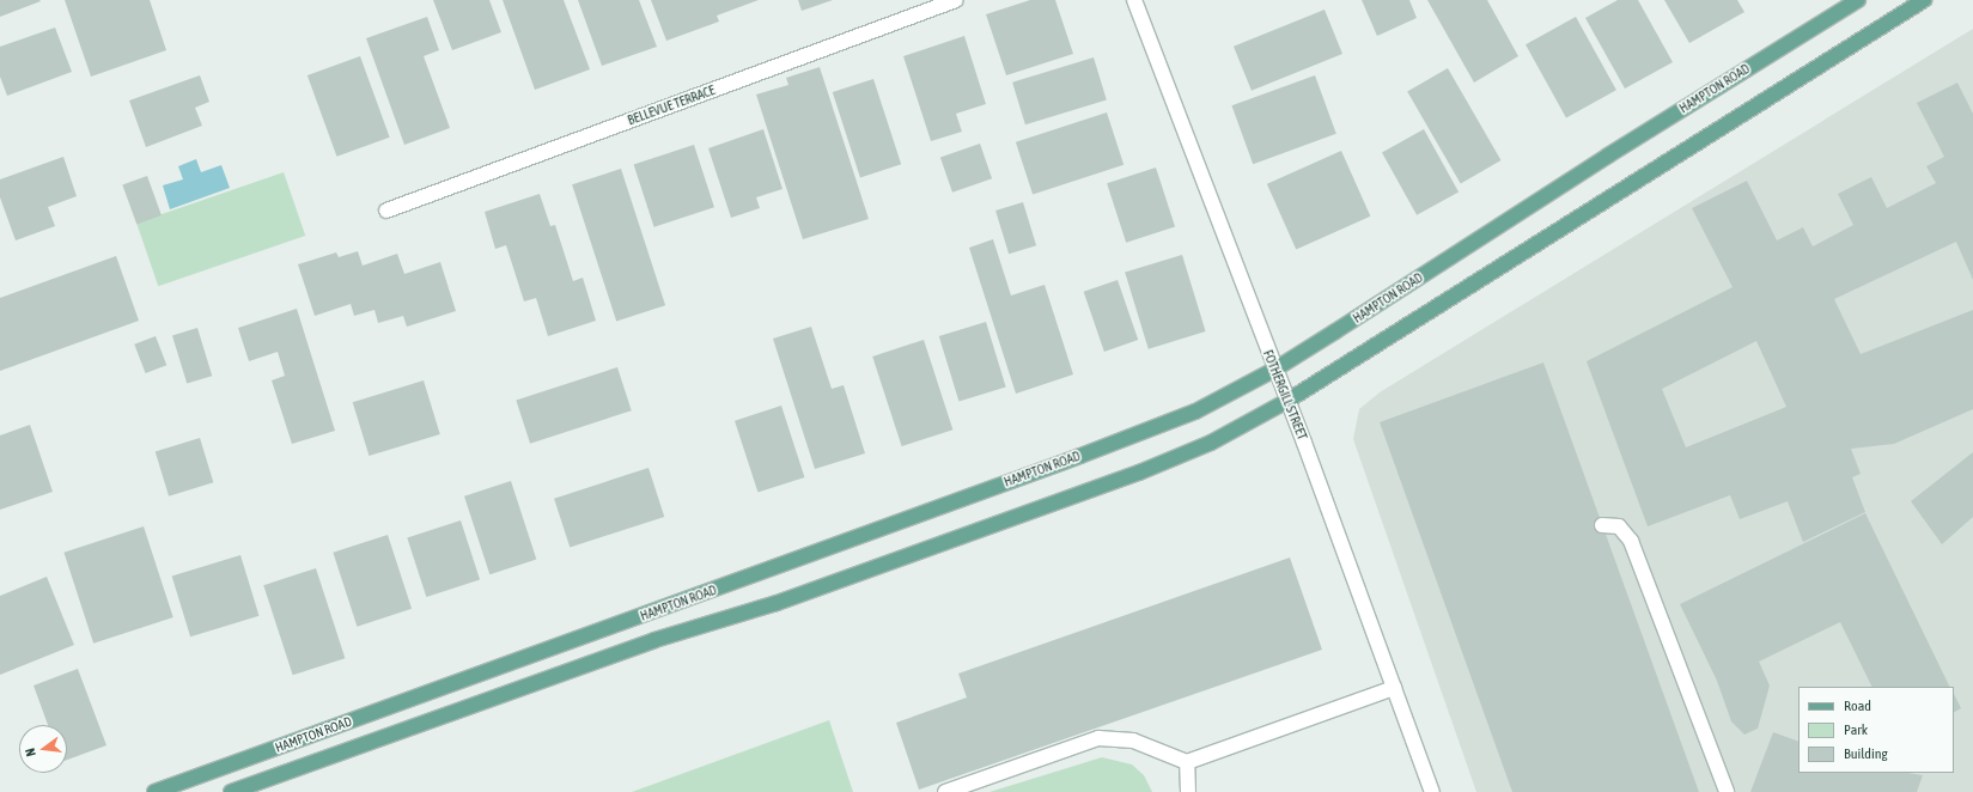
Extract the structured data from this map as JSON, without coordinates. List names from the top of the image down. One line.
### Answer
{"streets":{"main road":["HAMPTON ROAD"],"street":["BELLEVUE TERRACE","FOTHERGILL STREET"]},"crossings":[["HAMPTON ROAD","FOTHERGILL STREET"]],"legend":["Road","Park","Building"],"north":"left"}
